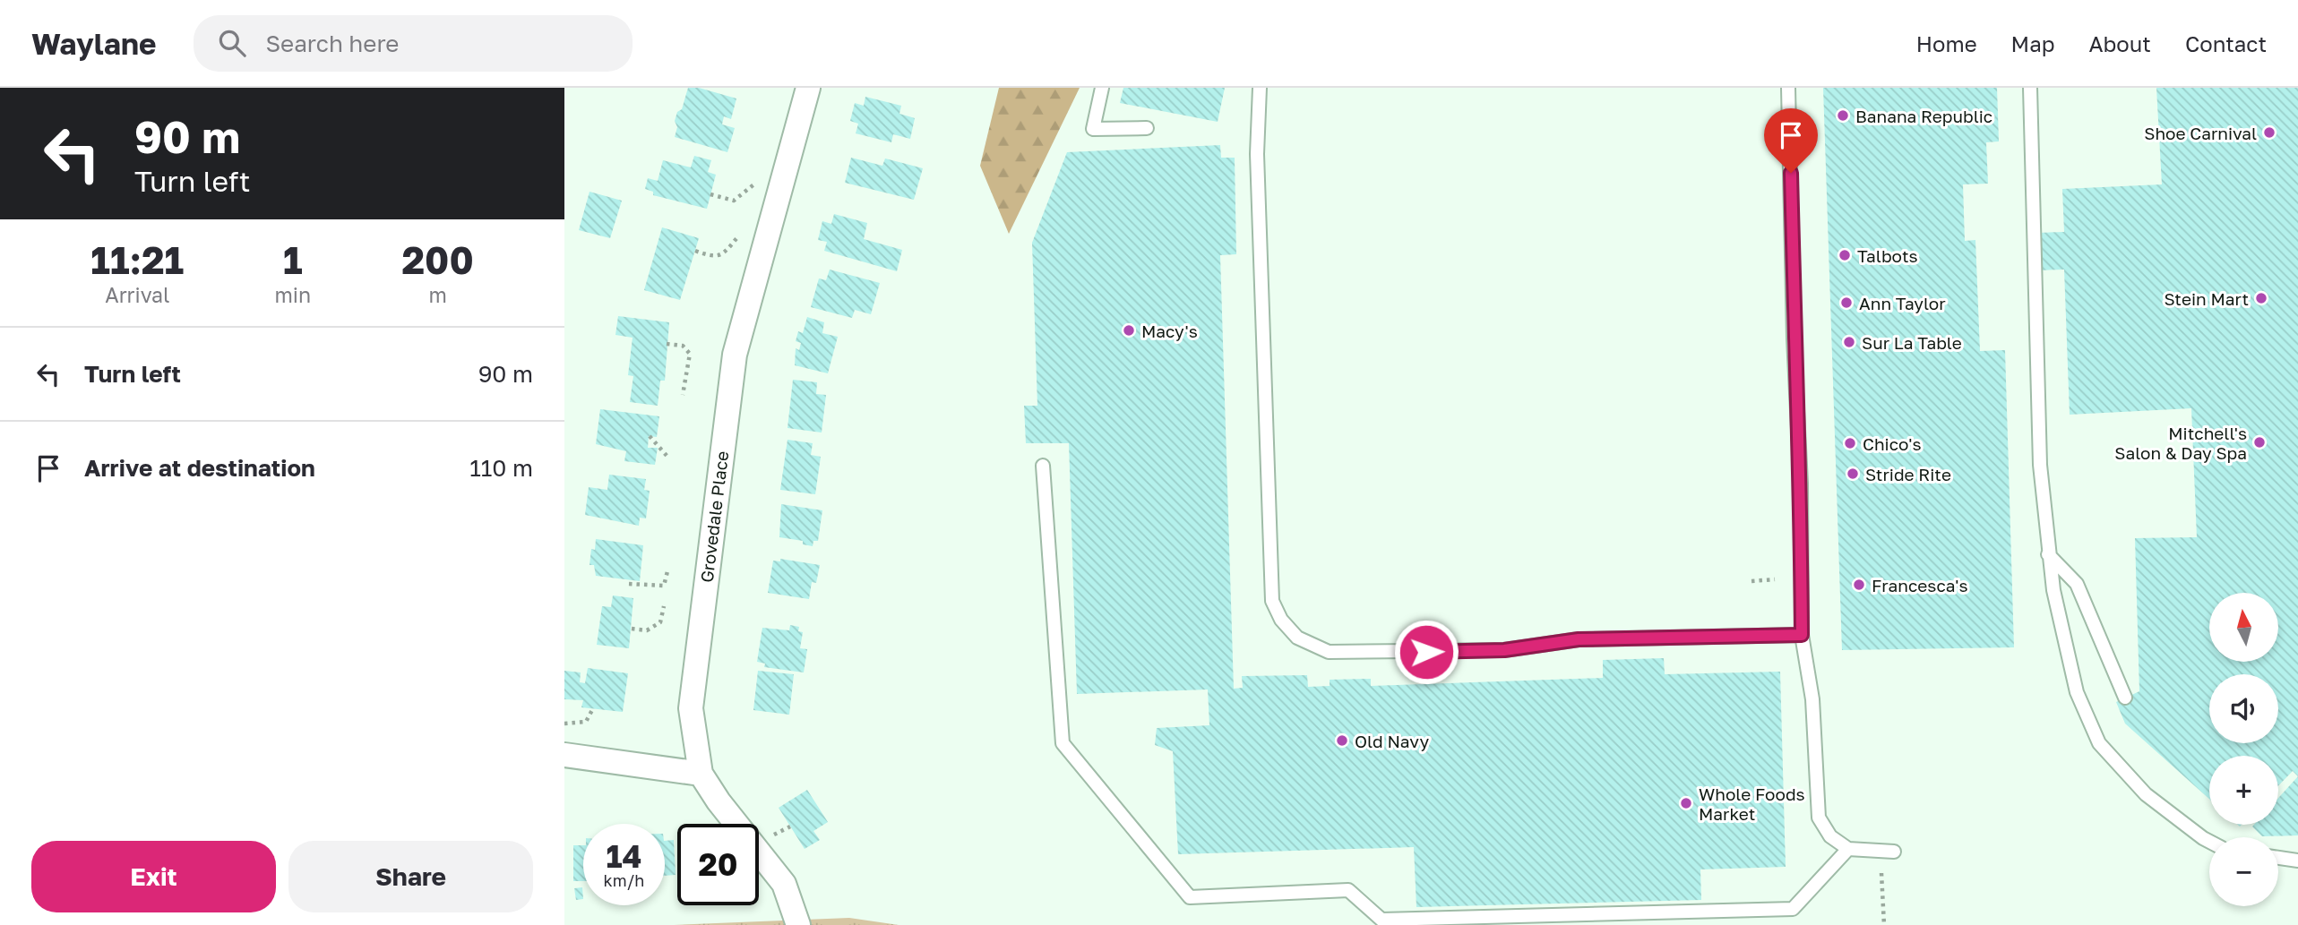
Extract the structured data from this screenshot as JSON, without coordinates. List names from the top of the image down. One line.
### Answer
{"streets":{"street":["Grovedale Place"]},"places":["Banana Republic","Shoe Carnival","Talbots","Stein Mart","Ann Taylor","Macy's","Sur La Table","Mitchell's Salon & Day Spa","Chico's","Stride Rite","Francesca's","Old Navy","Whole Foods Market"],"north":"top","page":{"header":"Waylane","search":"Search here","nav":["Home","Map","About","Contact"],"turn":["90 m","Turn left"],"eta":["11:21","Arrival","1","min","200","m"],"list":[{"name":"Turn left","value":"90 m"},{"name":"Arrive at destination","value":"110 m"}],"map_buttons":["+","−"],"speed":"14 km/h","limit":"20","buttons":["Exit","Share"]}}
